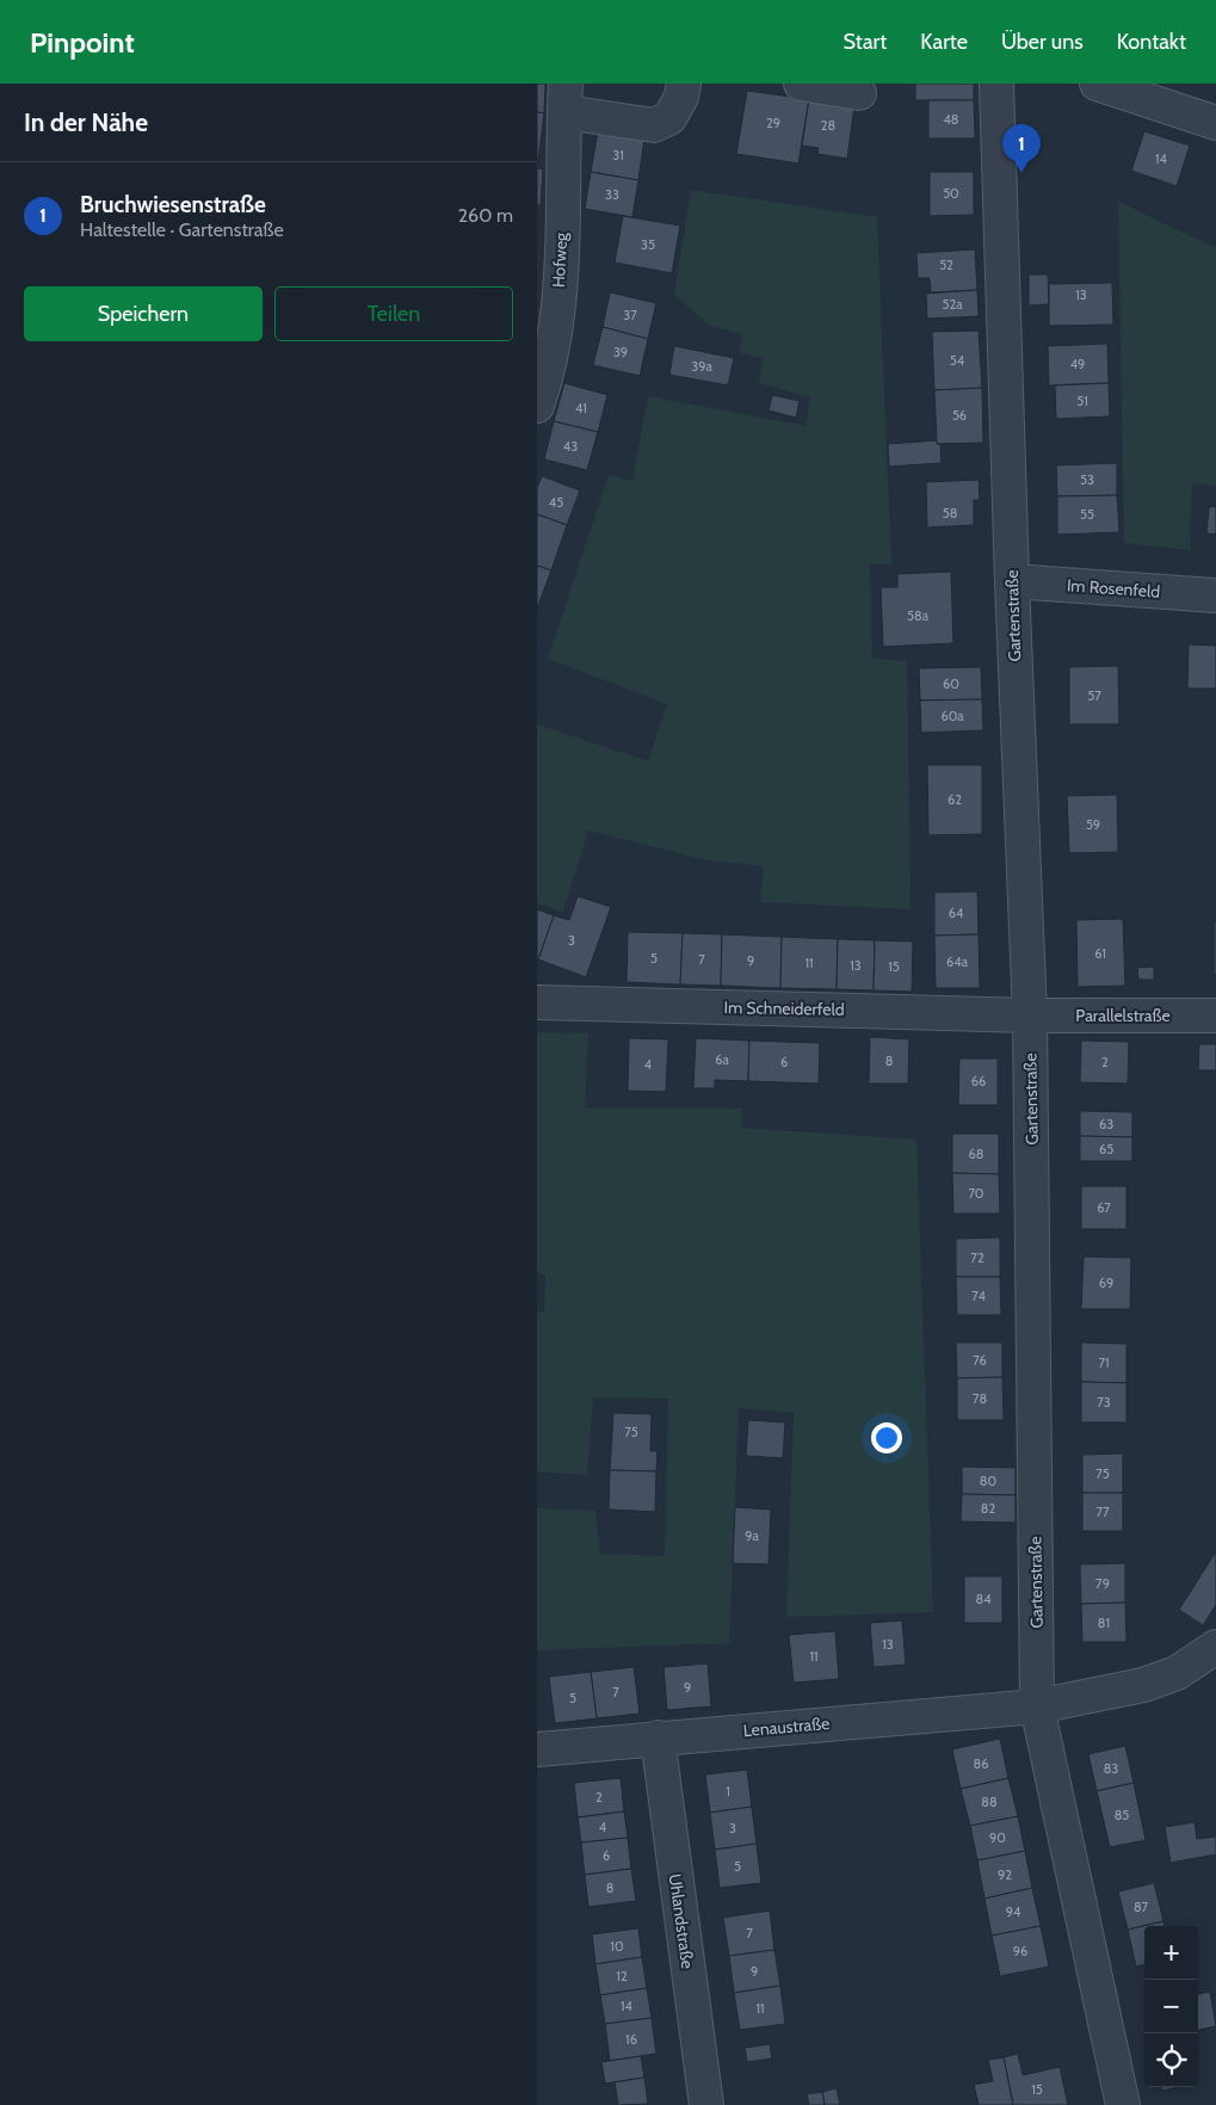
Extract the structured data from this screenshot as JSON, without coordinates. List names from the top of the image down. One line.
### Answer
{"streets":{"street":["Hofweg","Im Rosenfeld","Gartenstraße","Im Schneiderfeld","Parallelstraße","Lenaustraße","Uhlandstraße"]},"crossings":[["Im Rosenfeld","Gartenstraße"],["Gartenstraße","Im Schneiderfeld"],["Gartenstraße","Parallelstraße"],["Gartenstraße","Lenaustraße"],["Im Schneiderfeld","Parallelstraße"],["Lenaustraße","Uhlandstraße"]],"house_numbers":["48","29","28","31","14","50","33","35","52","13","52a","37","39","54","49","39a","51","41","56","43","53","45","58","55","58a","60","57","60a","62","59","64","3","61","5","7","9","64a","11","13","15","6a","8","6","2","4","66","63","65","68","70","67","72","69","74","76","71","78","73","75","75","80","82","77","9a","79","84","81","13","11","9","7","5","86","83","1","2","88","85","4","3","90","6","5","92","8","87","94","7","10","96","9","12","14","11","16","15"],"page":{"header":"Pinpoint","nav":["Start","Karte","Über uns","Kontakt"],"heading":"In der Nähe","pins":"1","list":[{"mark":"1","name":"Bruchwiesenstraße","note":"Haltestelle · Gartenstraße","value":"260 m"}],"buttons":["Speichern","Teilen"],"map_buttons":["+","−"]}}
